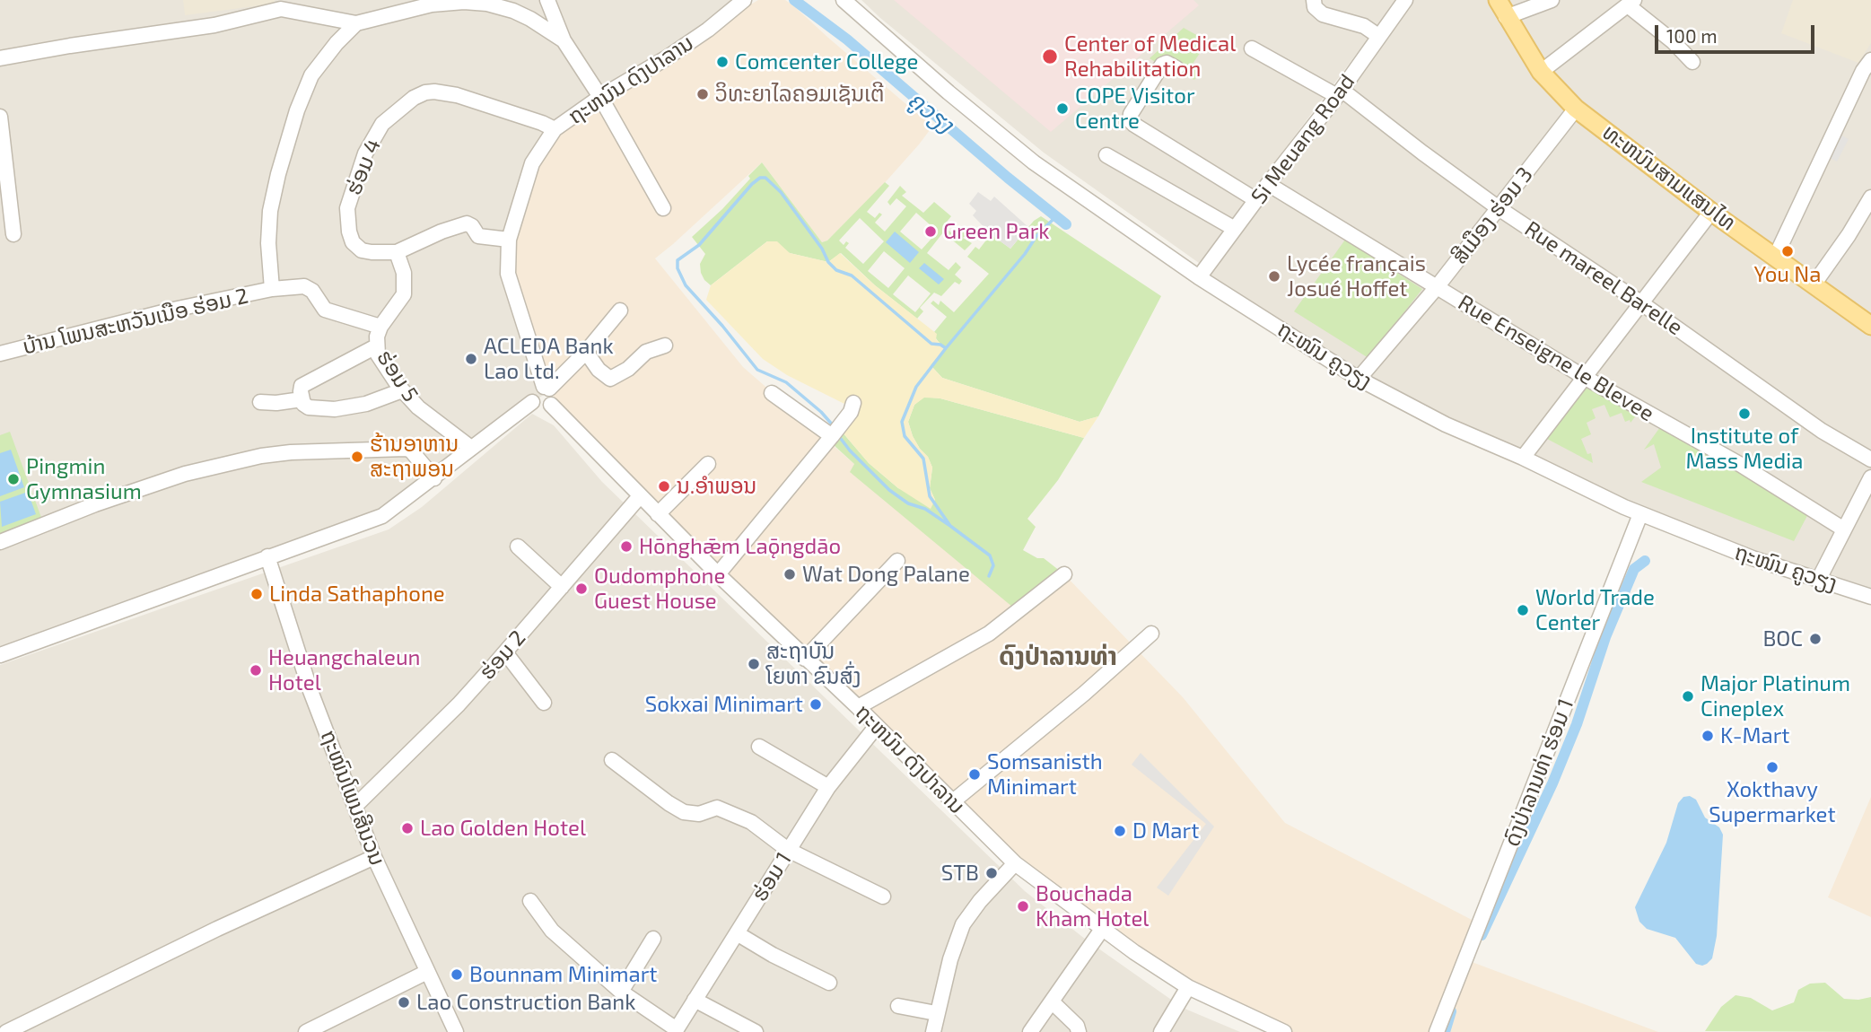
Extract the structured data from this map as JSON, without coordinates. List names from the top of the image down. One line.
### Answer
{"streets":{"main road":["ທະຫນົນສາມແສນໄທ"],"street":["ຖະຫນົນ ດົງປາລານ","Si Meuang Road","ຮ່ອມ 4","ສີເມືອງ ຮ່ອມ 3","Rue mareel Barelle","ບ້ານ ໂພນສະຫວັນເນືອ ຮ່ອມ 2","ຖະໜົນ ຄູວຽງ","Rue Enseigne le Blevee","ຮ່ອມ 5","ຮ່ອມ 2","ດົງປ່າລານທ່າ ຮ່ອມ 1","ຖະໜົນໂພນສີນວນ","ຮ່ອມ 1"]},"crossings":[["ຖະຫນົນ ດົງປາລານ","ຮ່ອມ 4"],["ຖະຫນົນ ດົງປາລານ","ຮ່ອມ 2"],["ຖະຫນົນ ດົງປາລານ","ຮ່ອມ 1"],["Si Meuang Road","Rue mareel Barelle"],["Si Meuang Road","ຖະໜົນ ຄູວຽງ"],["Si Meuang Road","Rue Enseigne le Blevee"],["ຮ່ອມ 4","ຮ່ອມ 5"],["ທະຫນົນສາມແສນໄທ","ສີເມືອງ ຮ່ອມ 3"],["ສີເມືອງ ຮ່ອມ 3","Rue mareel Barelle"],["ສີເມືອງ ຮ່ອມ 3","ຖະໜົນ ຄູວຽງ"],["ສີເມືອງ ຮ່ອມ 3","Rue Enseigne le Blevee"],["ບ້ານ ໂພນສະຫວັນເນືອ ຮ່ອມ 2","ຮ່ອມ 5"],["ຖະໜົນ ຄູວຽງ","ດົງປ່າລານທ່າ ຮ່ອມ 1"],["ຮ່ອມ 2","ຖະໜົນໂພນສີນວນ"]],"districts":["ດົງປ່າລານທ່າ"],"water":["ຄູວຽງ"],"places":["Center of Medical Rehabilitation","Comcenter College","ວິທະຍາໄລຄອມເຊັນເຕີ","COPE Visitor Centre","Green Park","You Na","Lycée français Josué Hoffet","ACLEDA Bank Lao Ltd.","Institute of Mass Media","ຮ້ານອາຫານ ສະຖາພອນ","Pingmin Gymnasium","ນ.ອຳພອນ","Hōnghǣm Laǭngdāo","Wat Dong Palane","Oudomphone Guest House","Linda Sathaphone","World Trade Center","BOC","ສະຖາບັນ ໂຍທາ ຂົນສົ່ງ","Heuangchaleun Hotel","Major Platinum Cineplex","Sokxai Minimart","K-Mart","Xokthavy Supermarket","Somsanisth Minimart","Lao Golden Hotel","D Mart","STB","Bouchada Kham Hotel","Bounnam Minimart","Lao Construction Bank"],"scale_bar":"100 m"}
